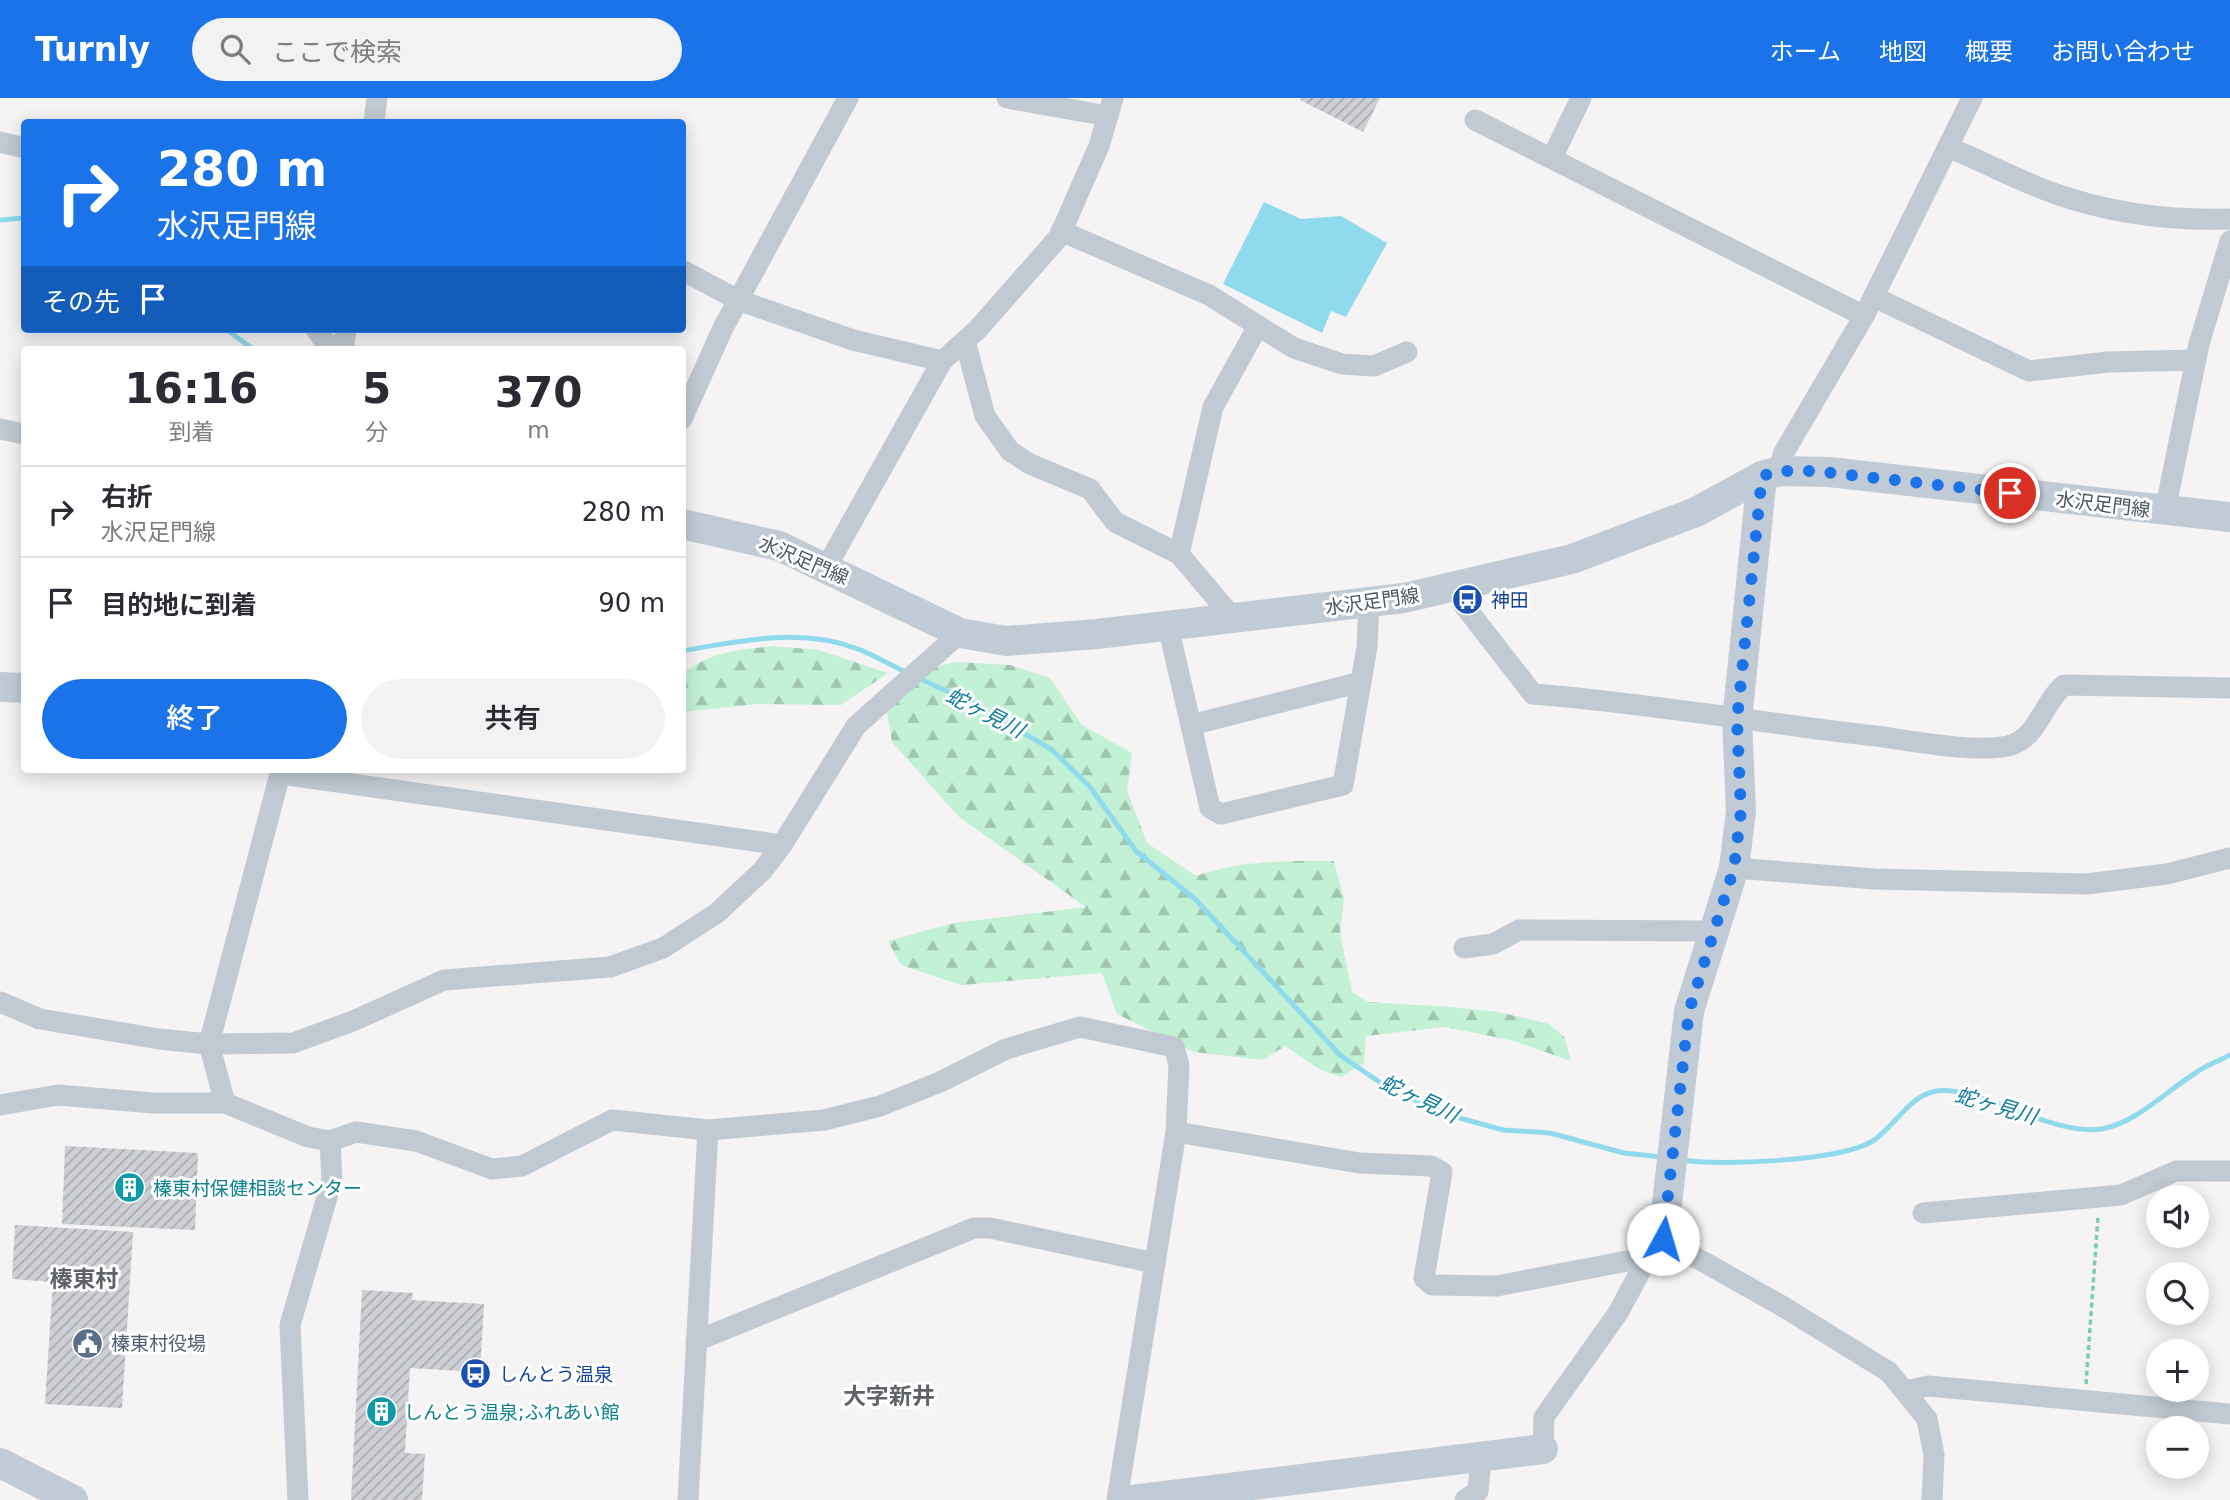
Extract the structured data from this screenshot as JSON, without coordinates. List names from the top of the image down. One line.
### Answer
{"streets":{"main road":["水沢足門線"]},"districts":["榛東村","大字新井"],"water":["蛇ヶ見川"],"places":{"bus stop":["神田","しんとう温泉"],"building":["榛東村保健相談センター","しんとう温泉;ふれあい館"],"public building":["榛東村役場"]},"page":{"header":"Turnly","search":"ここで検索","nav":["ホーム","地図","概要","お問い合わせ"],"turn":["280 m","水沢足門線"],"then":"その先","eta":["16:16","到着","5","分","370","m"],"list":[{"name":"右折","note":"水沢足門線","value":"280 m"},{"name":"目的地に到着","value":"90 m"}],"buttons":["終了","共有"],"map_buttons":["+","−"]}}
